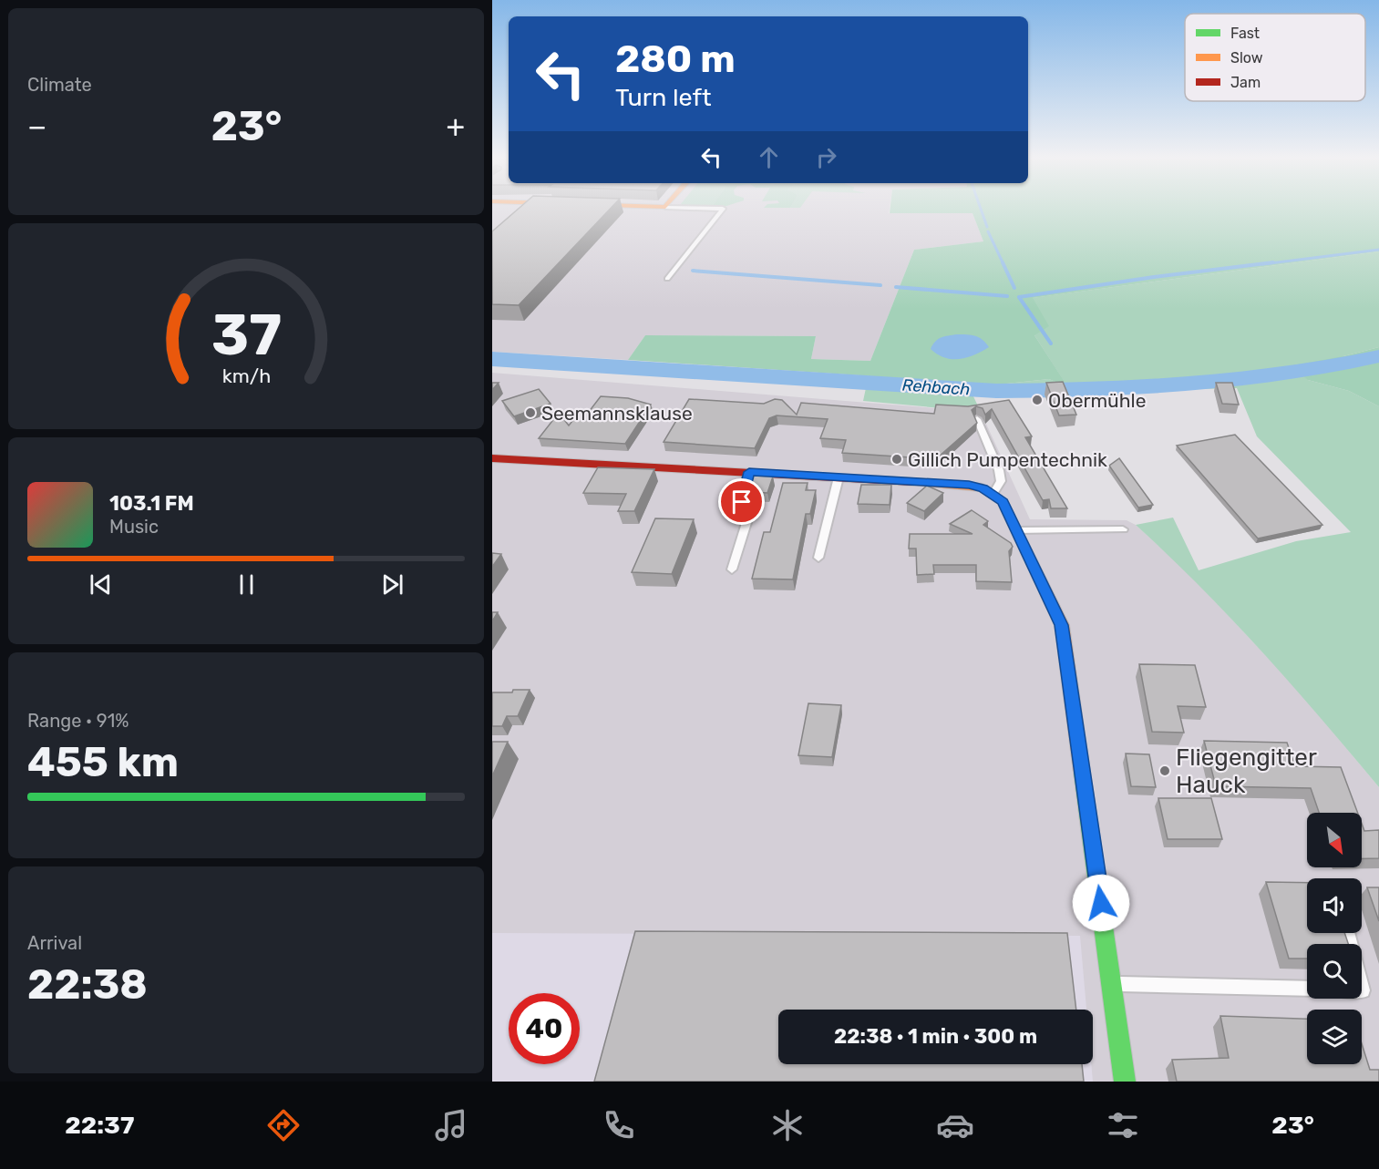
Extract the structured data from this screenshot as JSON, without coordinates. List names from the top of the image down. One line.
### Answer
{"water":["Rehbach"],"places":["Obermühle","Seemannsklause","Gillich Pumpentechnik","Fliegengitter Hauck"],"legend":["Fast","Slow","Jam"],"north":"bottom right","page":{"tile":["Climate",["Range · 91%","455 km"],["Arrival","22:38"]],"turn":["280 m","Turn left"],"heat":["−","23°","+"],"song":["103.1 FM","Music"],"limit":"40","trip":"22:38 · 1 min · 300 m","tabs":["22:37","23°"],"gauge":["37","km/h"]}}
